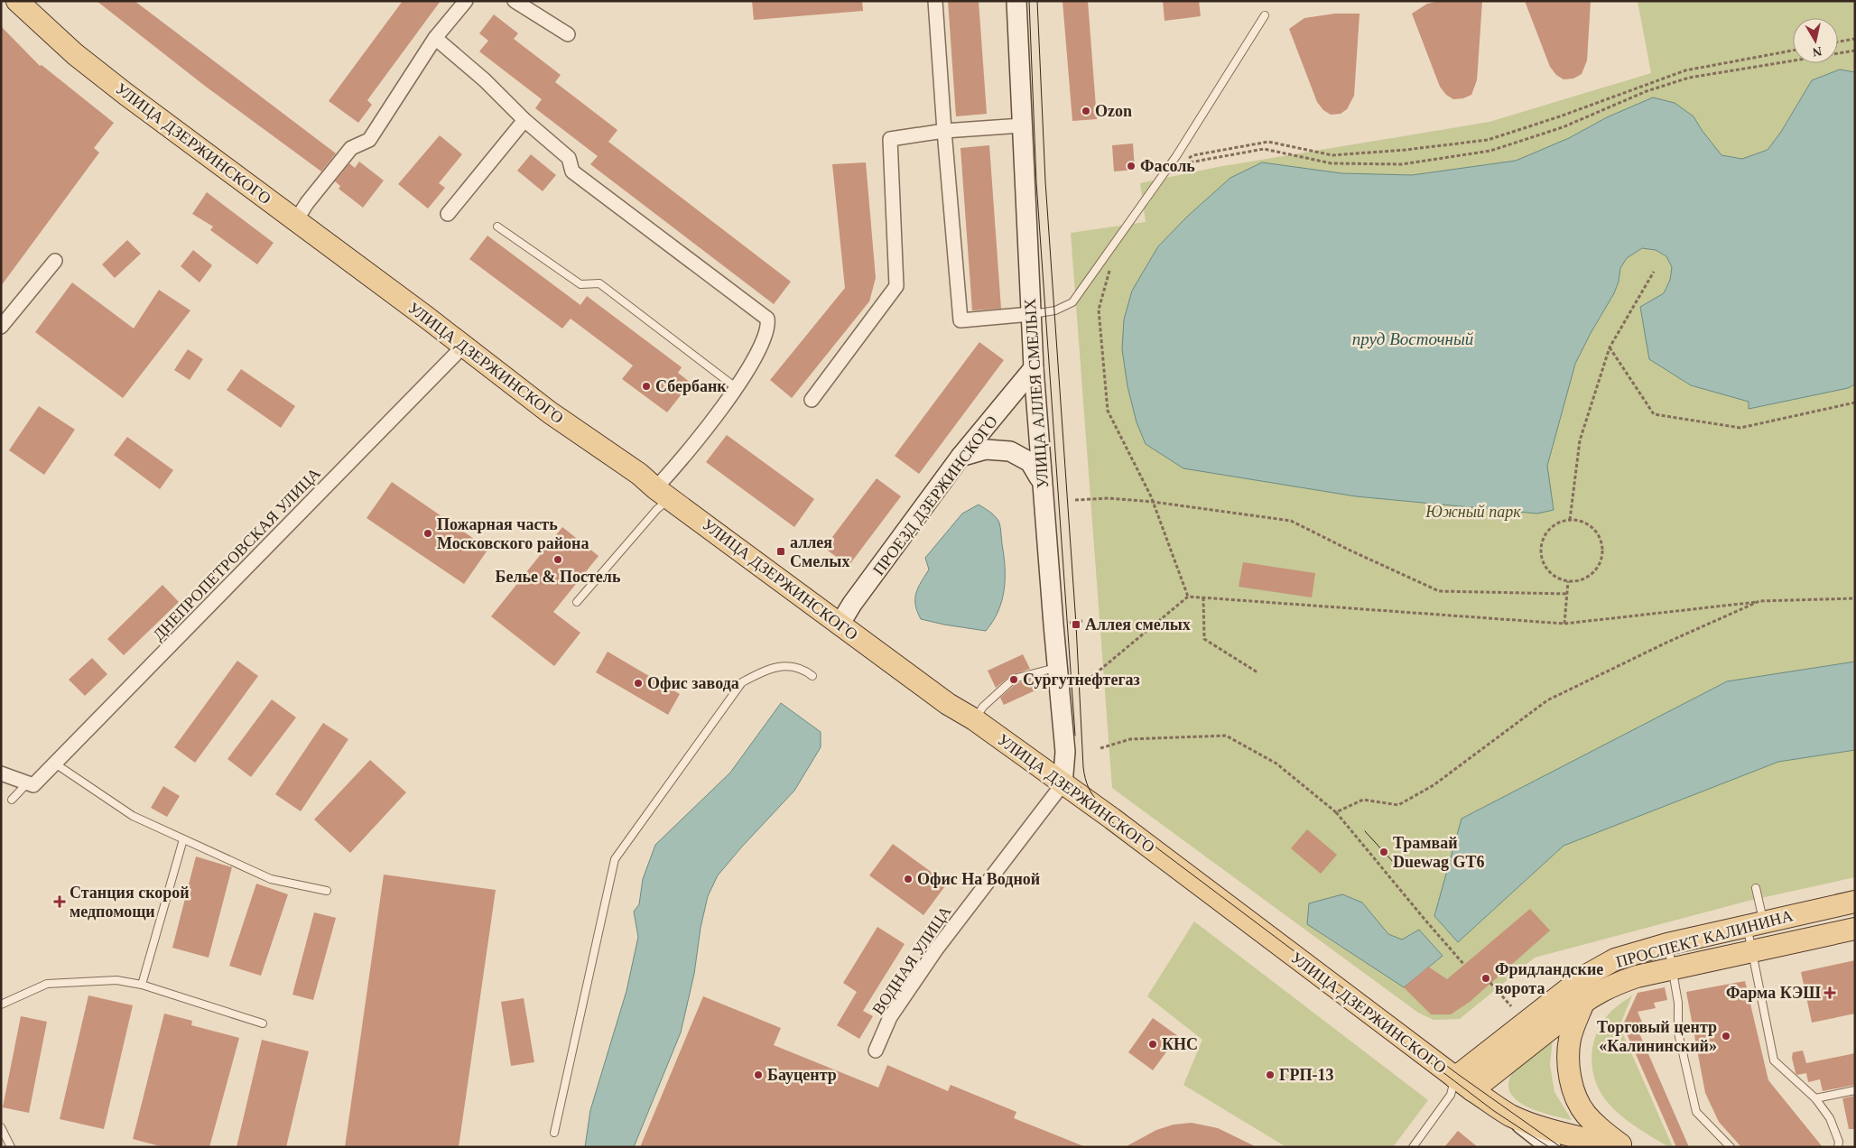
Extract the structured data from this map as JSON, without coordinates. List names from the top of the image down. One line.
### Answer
{"streets":{"main road":["УЛИЦА ДЗЕРЖИНСКОГО","УЛИЦА АЛЛЕЯ СМЕЛЫХ","ПРОЕЗД ДЗЕРЖИНСКОГО","ПРОСПЕКТ КАЛИНИНА"],"street":["ДНЕПРОПЕТРОВСКАЯ УЛИЦА","ВОДНАЯ УЛИЦА"]},"crossings":[["УЛИЦА ДЗЕРЖИНСКОГО","УЛИЦА АЛЛЕЯ СМЕЛЫХ"],["УЛИЦА ДЗЕРЖИНСКОГО","ПРОЕЗД ДЗЕРЖИНСКОГО"],["УЛИЦА ДЗЕРЖИНСКОГО","ДНЕПРОПЕТРОВСКАЯ УЛИЦА"],["УЛИЦА ДЗЕРЖИНСКОГО","ПРОСПЕКТ КАЛИНИНА"],["УЛИЦА ДЗЕРЖИНСКОГО","ВОДНАЯ УЛИЦА"],["УЛИЦА АЛЛЕЯ СМЕЛЫХ","ПРОЕЗД ДЗЕРЖИНСКОГО"],["УЛИЦА АЛЛЕЯ СМЕЛЫХ","ВОДНАЯ УЛИЦА"]],"water":["пруд Восточный"],"parks":["Южный парк"],"places":{"other":["Ozon","Фасоль","Сбербанк","Пожарная часть Московского района","Белье & Постель","Сургутнефтегаз","Офис завода","Трамвай Duewag GT6","Офис На Водной","Фридландские ворота","Торговый центр «Калининский»","КНС","Бауцентр","ГРП-13"],"transit":["аллея Смелых","Аллея смелых"],"health":["Станция скорой медпомощи","Фарма КЭШ"]},"north":"bottom"}
